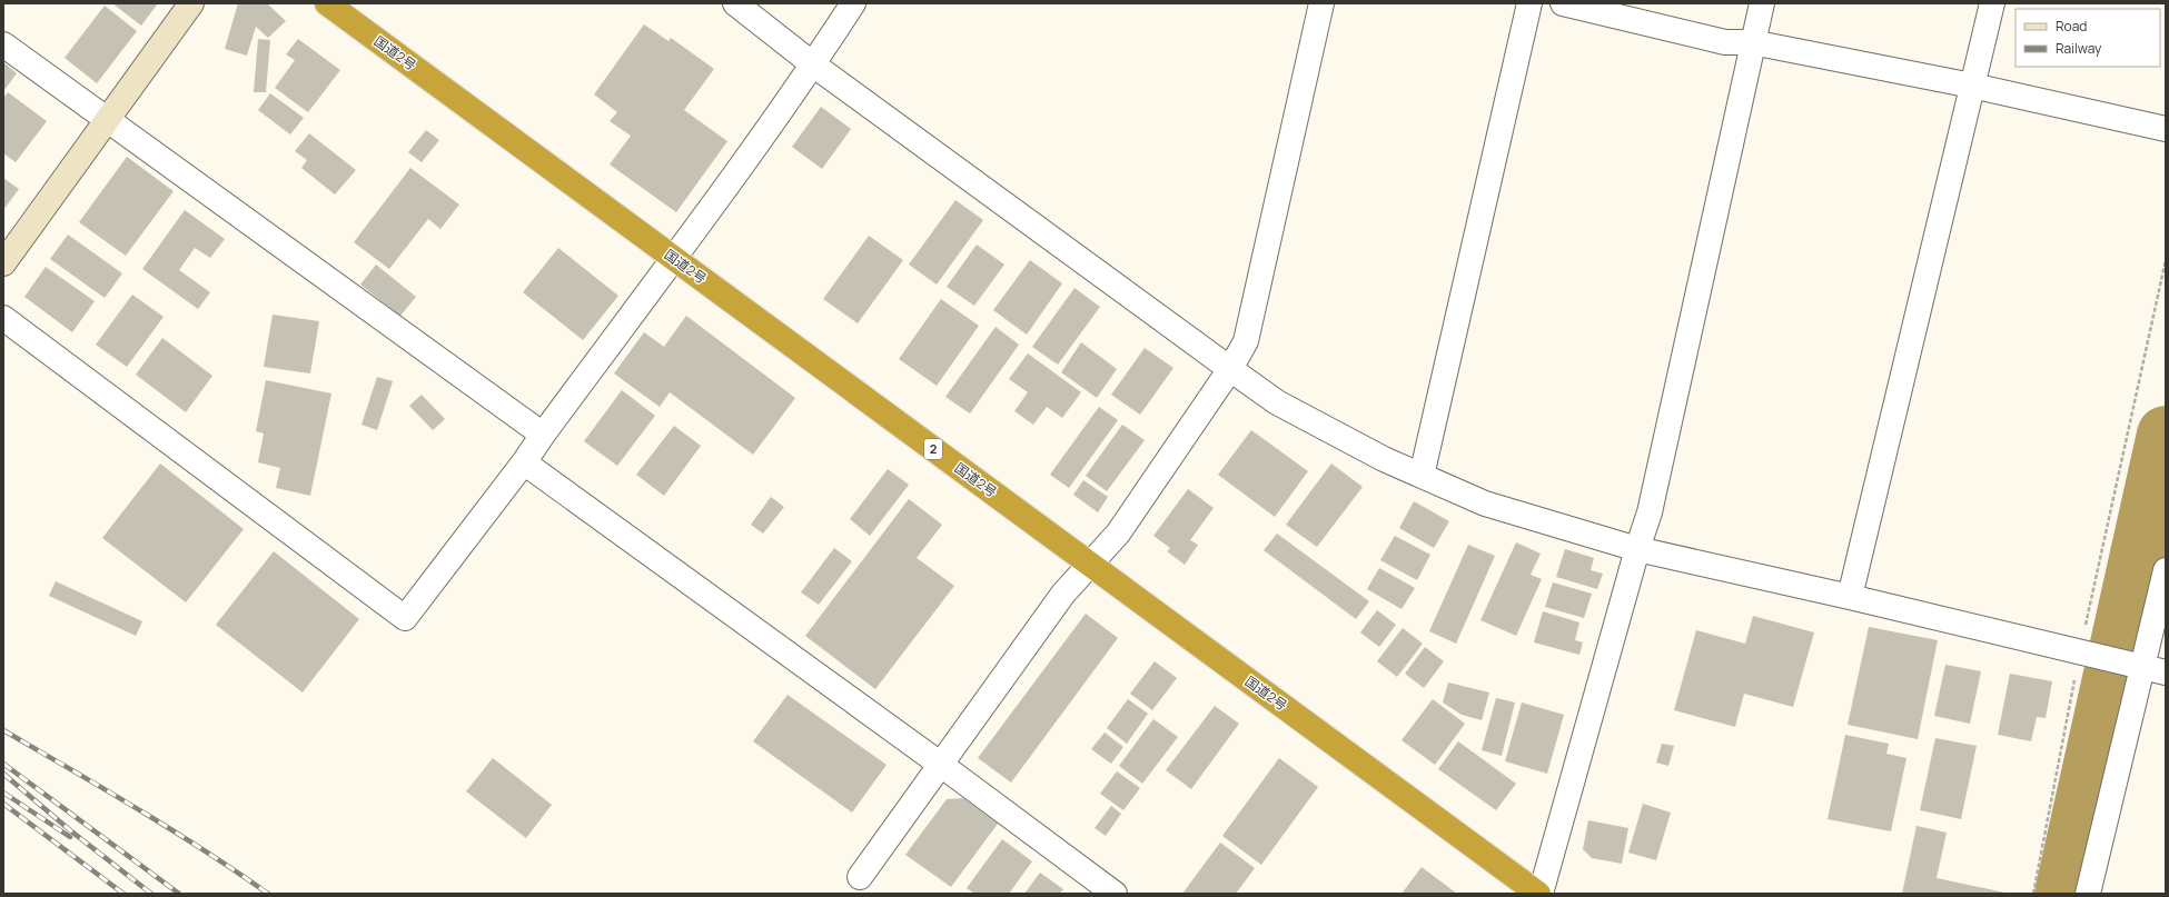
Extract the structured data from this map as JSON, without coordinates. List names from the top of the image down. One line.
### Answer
{"streets":{"highway":["国道2号","2"]},"legend":["Road","Railway"]}
